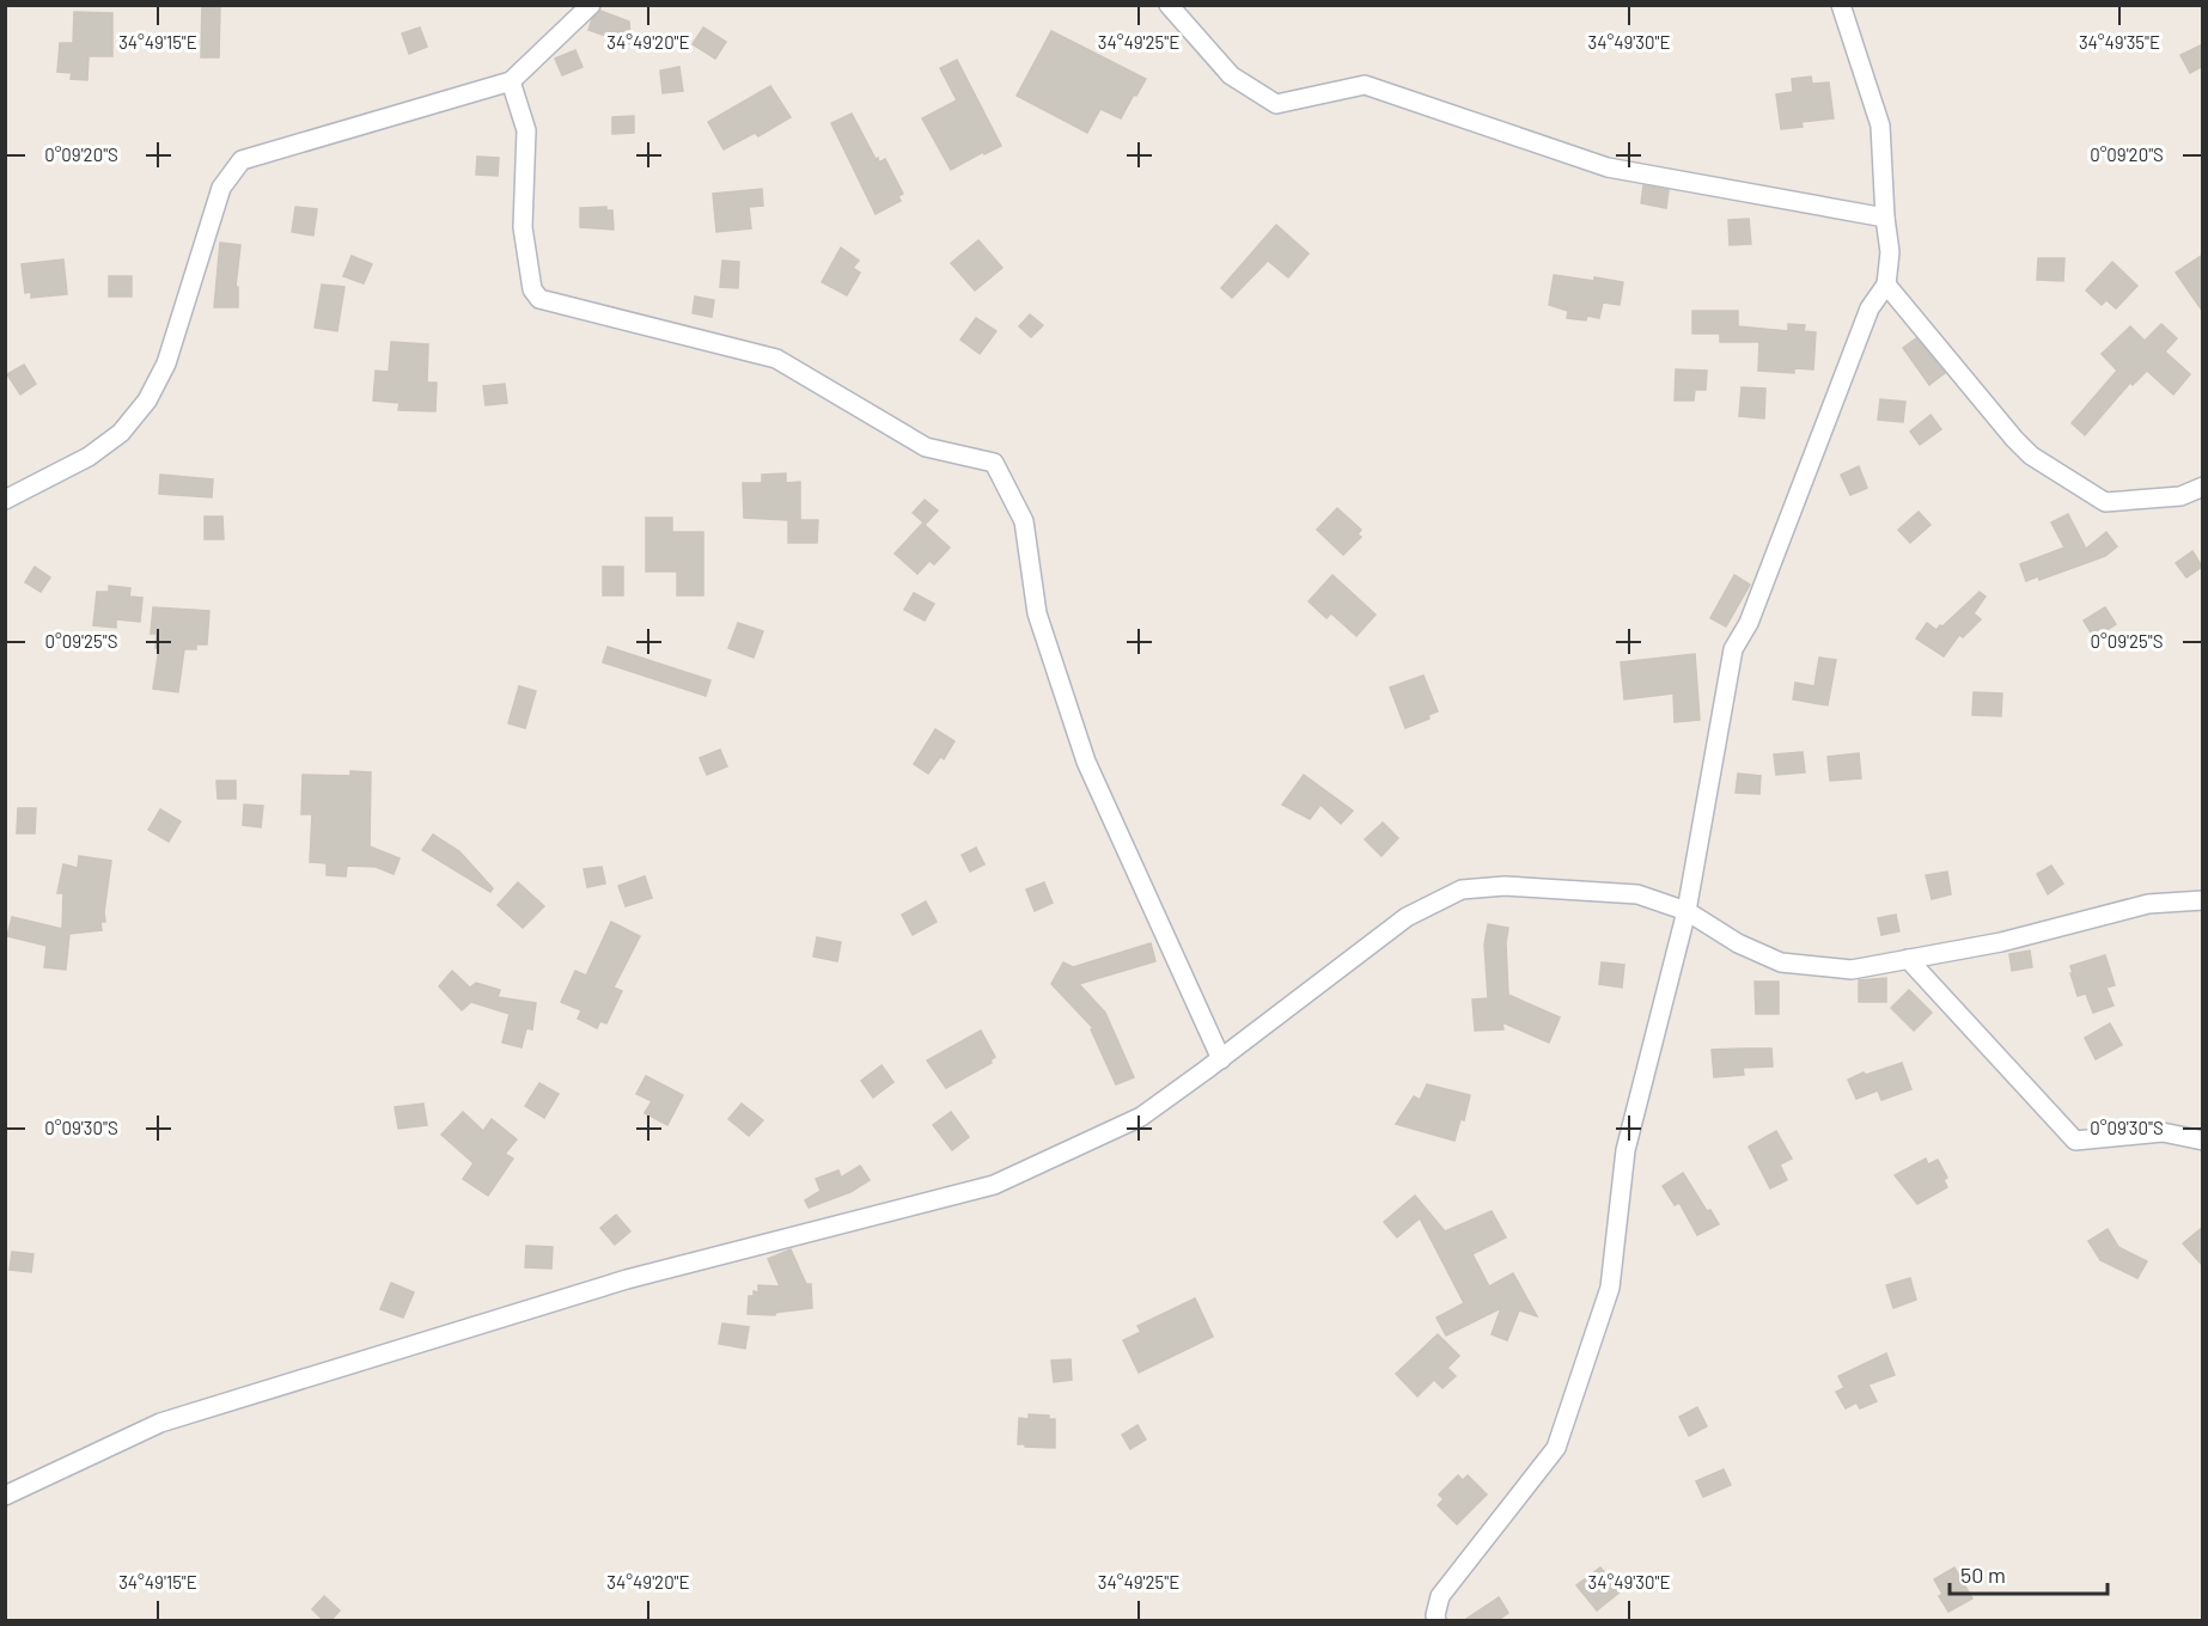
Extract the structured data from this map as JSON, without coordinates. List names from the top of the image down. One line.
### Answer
{"scale_bar":"50 m","coordinates":["34°49'15\"E","34°49'20\"E","34°49'25\"E","34°49'30\"E","34°49'35\"E","0°09'20\"S","0°09'25\"S","0°09'30\"S"]}
